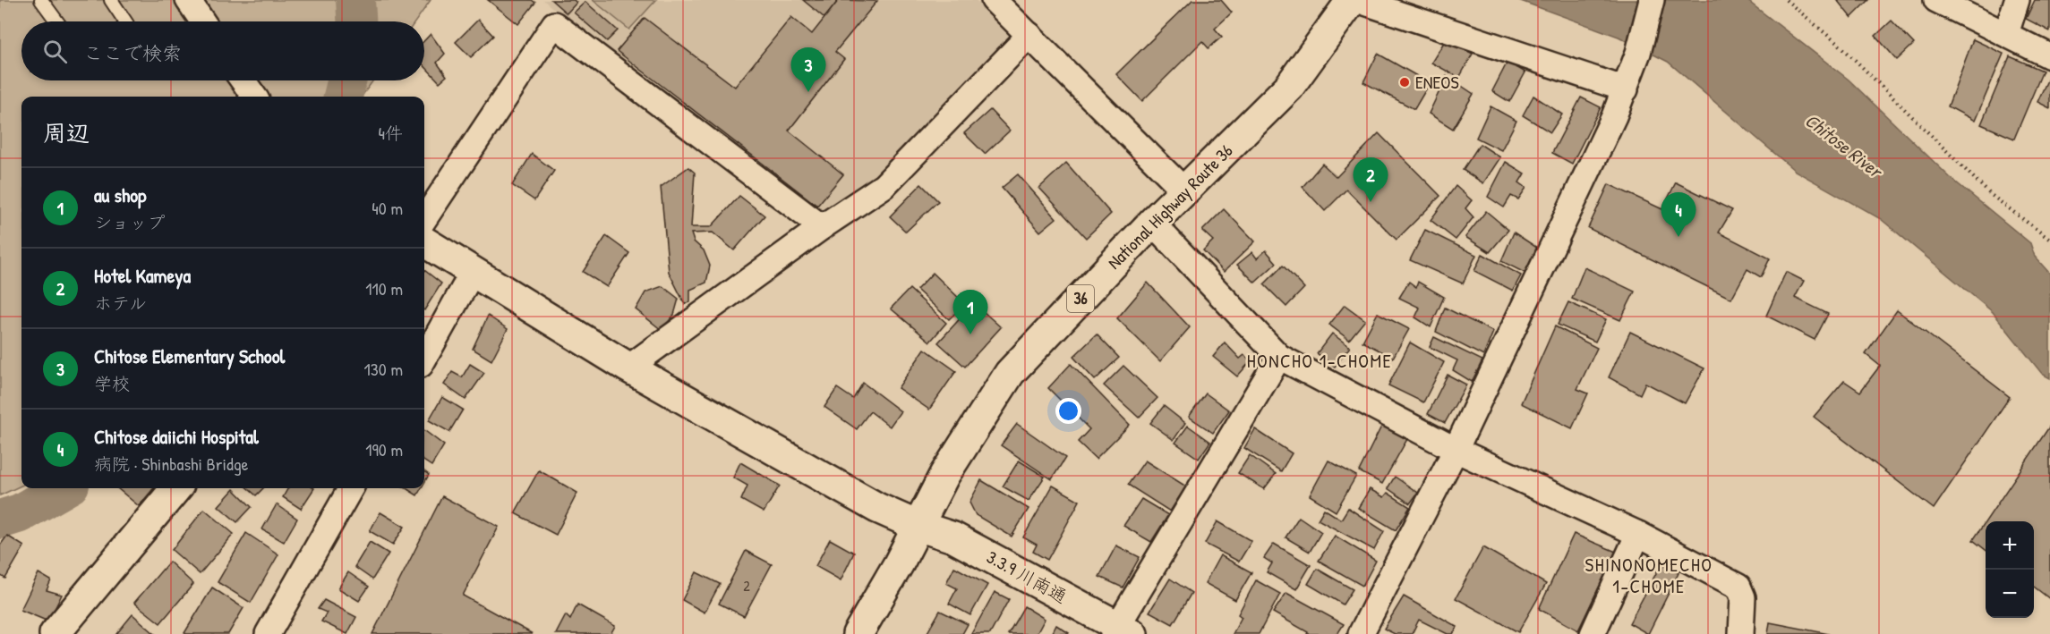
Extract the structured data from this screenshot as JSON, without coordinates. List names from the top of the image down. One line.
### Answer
{"streets":{"main road":["National Highway Route 36","36","3.3.9 川南通"]},"crossings":[["National Highway Route 36","3.3.9 川南通"]],"districts":["HONCHO 1-CHOME","SHINONOMECHO 1-CHOME"],"water":["Chitose River"],"places":["ENEOS"],"house_numbers":["2"],"page":{"search":"ここで検索","pins":["3","2","4","1"],"heading":["周辺","4件"],"list":[{"mark":"1","name":"au shop","note":"ショップ","value":"40 m"},{"mark":"2","name":"Hotel Kameya","note":"ホテル","value":"110 m"},{"mark":"3","name":"Chitose Elementary School","note":"学校","value":"130 m"},{"mark":"4","name":"Chitose daiichi Hospital","note":"病院 · Shinbashi Bridge","value":"190 m"}],"map_buttons":["+","−"]}}
